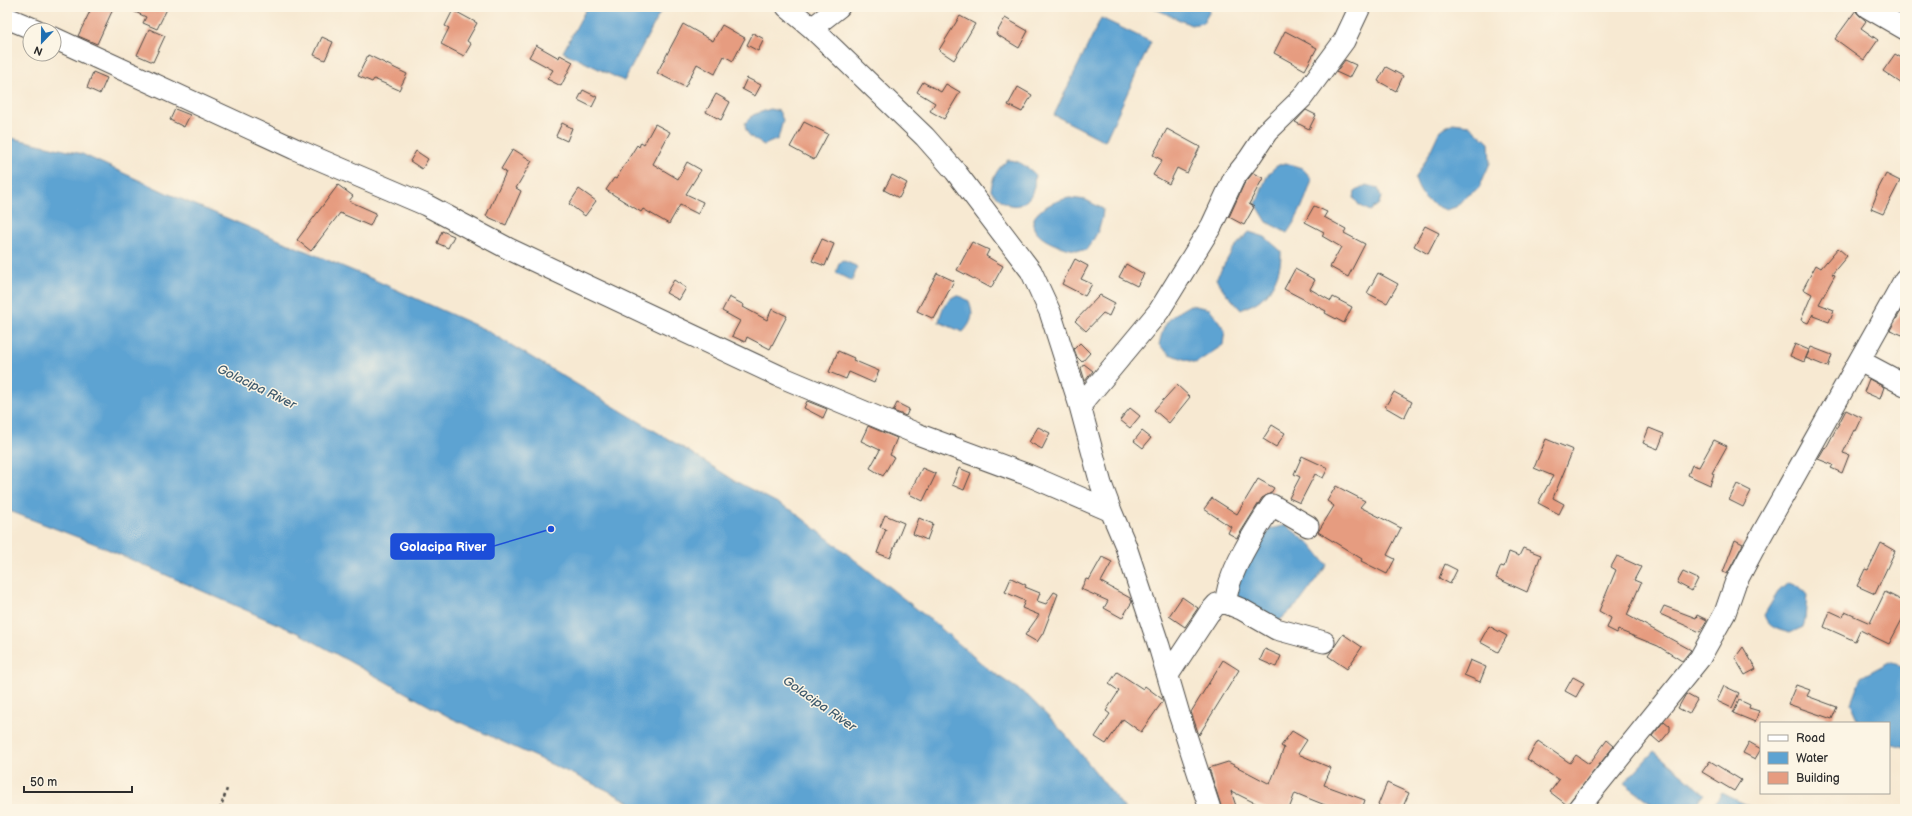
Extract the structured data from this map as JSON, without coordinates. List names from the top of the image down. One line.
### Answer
{"water":["Golacipa River"],"places":["Golacipa River"],"legend":["Road","Water","Building"],"scale_bar":"50 m","north":"bottom"}
